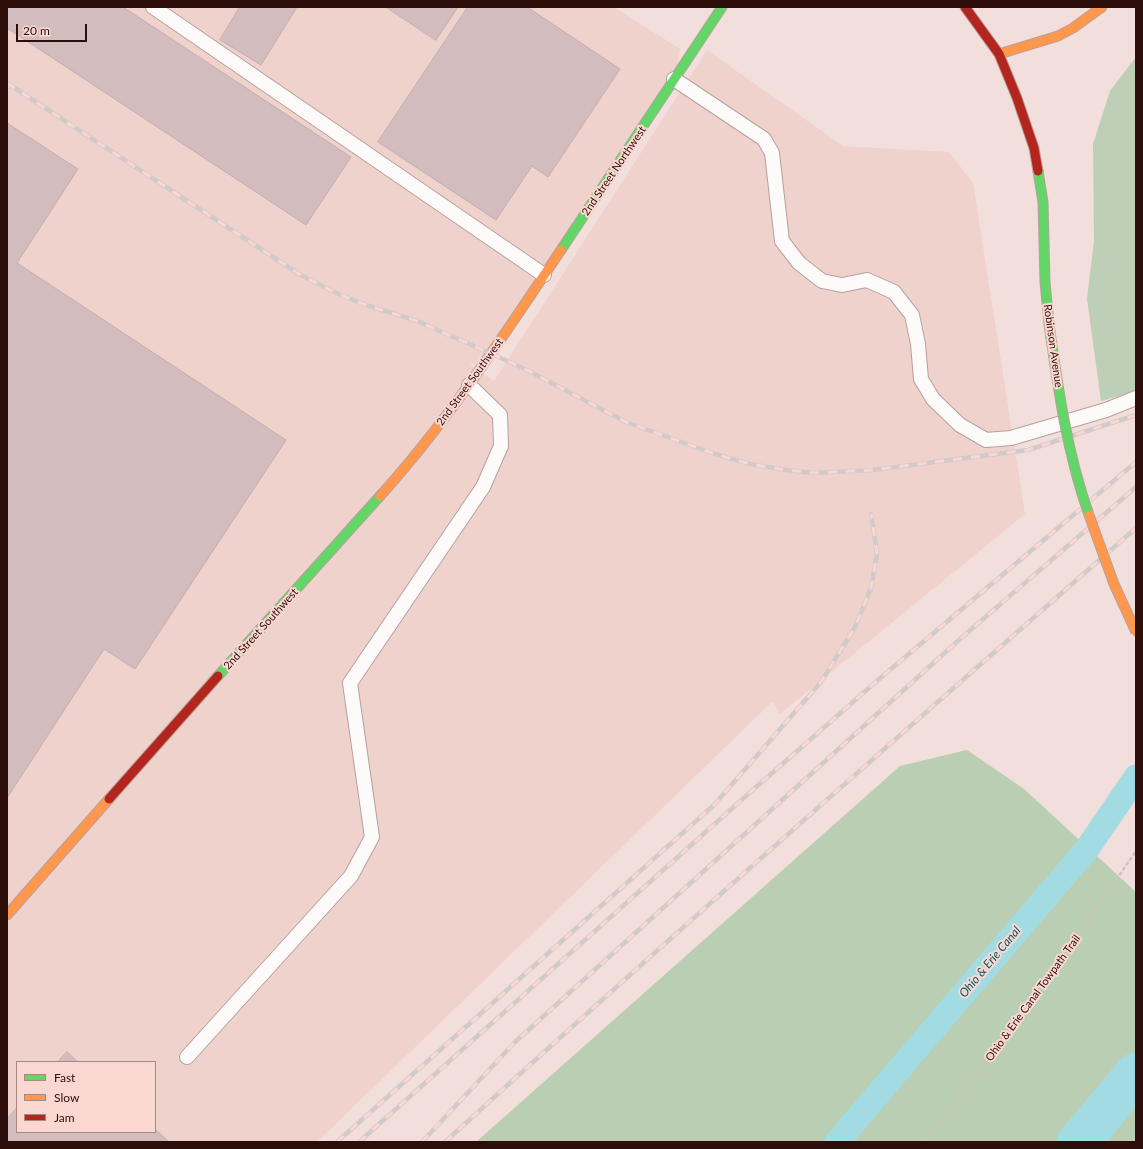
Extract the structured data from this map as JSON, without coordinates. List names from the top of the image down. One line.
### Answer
{"streets":{"street":["2nd Street Northwest","Robinson Avenue","2nd Street Southwest"],"path":["Ohio & Erie Canal Towpath Trail"]},"crossings":[["2nd Street Northwest","2nd Street Southwest"]],"water":["Ohio & Erie Canal"],"legend":["Fast","Slow","Jam"],"scale_bar":"20 m"}
